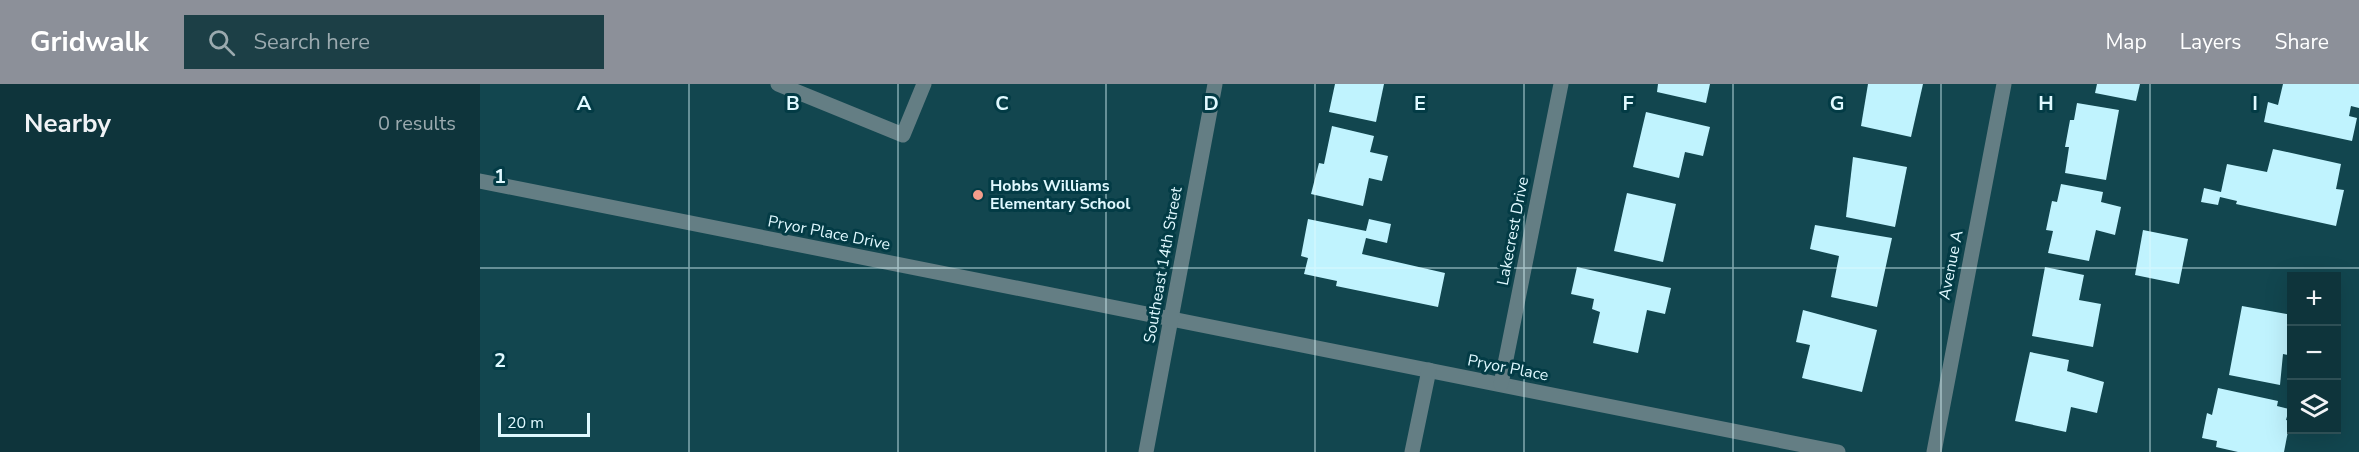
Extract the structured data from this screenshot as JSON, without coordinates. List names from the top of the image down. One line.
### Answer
{"streets":{"street":["Lakecrest Drive","Pryor Place Drive","Southeast 14th Street","Avenue A","Pryor Place"]},"crossings":[["Lakecrest Drive","Pryor Place"],["Pryor Place Drive","Southeast 14th Street"],["Pryor Place Drive","Pryor Place"],["Southeast 14th Street","Pryor Place"]],"places":["Hobbs Williams Elementary School"],"scale_bar":"20 m","page":{"header":"Gridwalk","search":"Search here","nav":["Map","Layers","Share"],"heading":["Nearby","0 results"],"map_buttons":["+","−"],"scale":"20 m"},"grid":{"columns":["A","B","C","D","E","F","G","H","I"],"rows":["1","2"]}}
